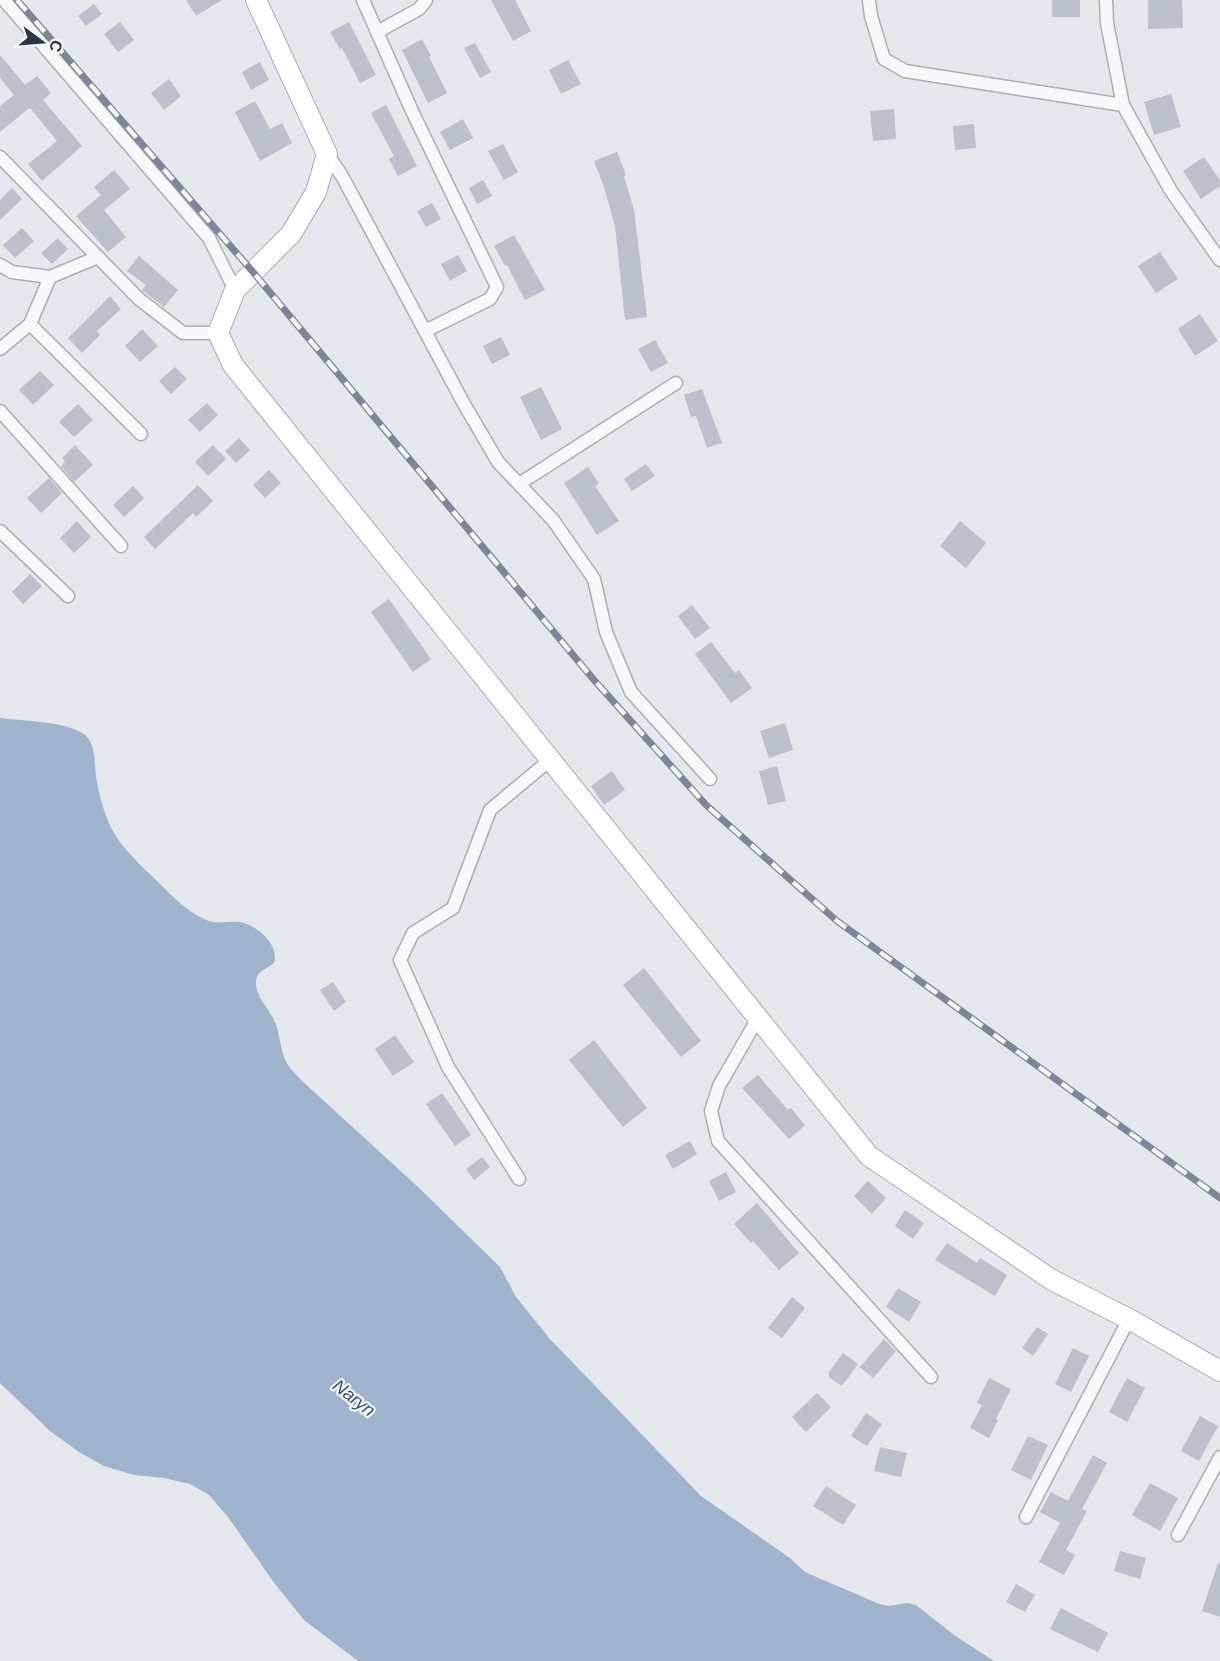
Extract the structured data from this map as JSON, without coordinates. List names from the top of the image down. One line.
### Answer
{"water":["Naryn"],"north":"right"}
